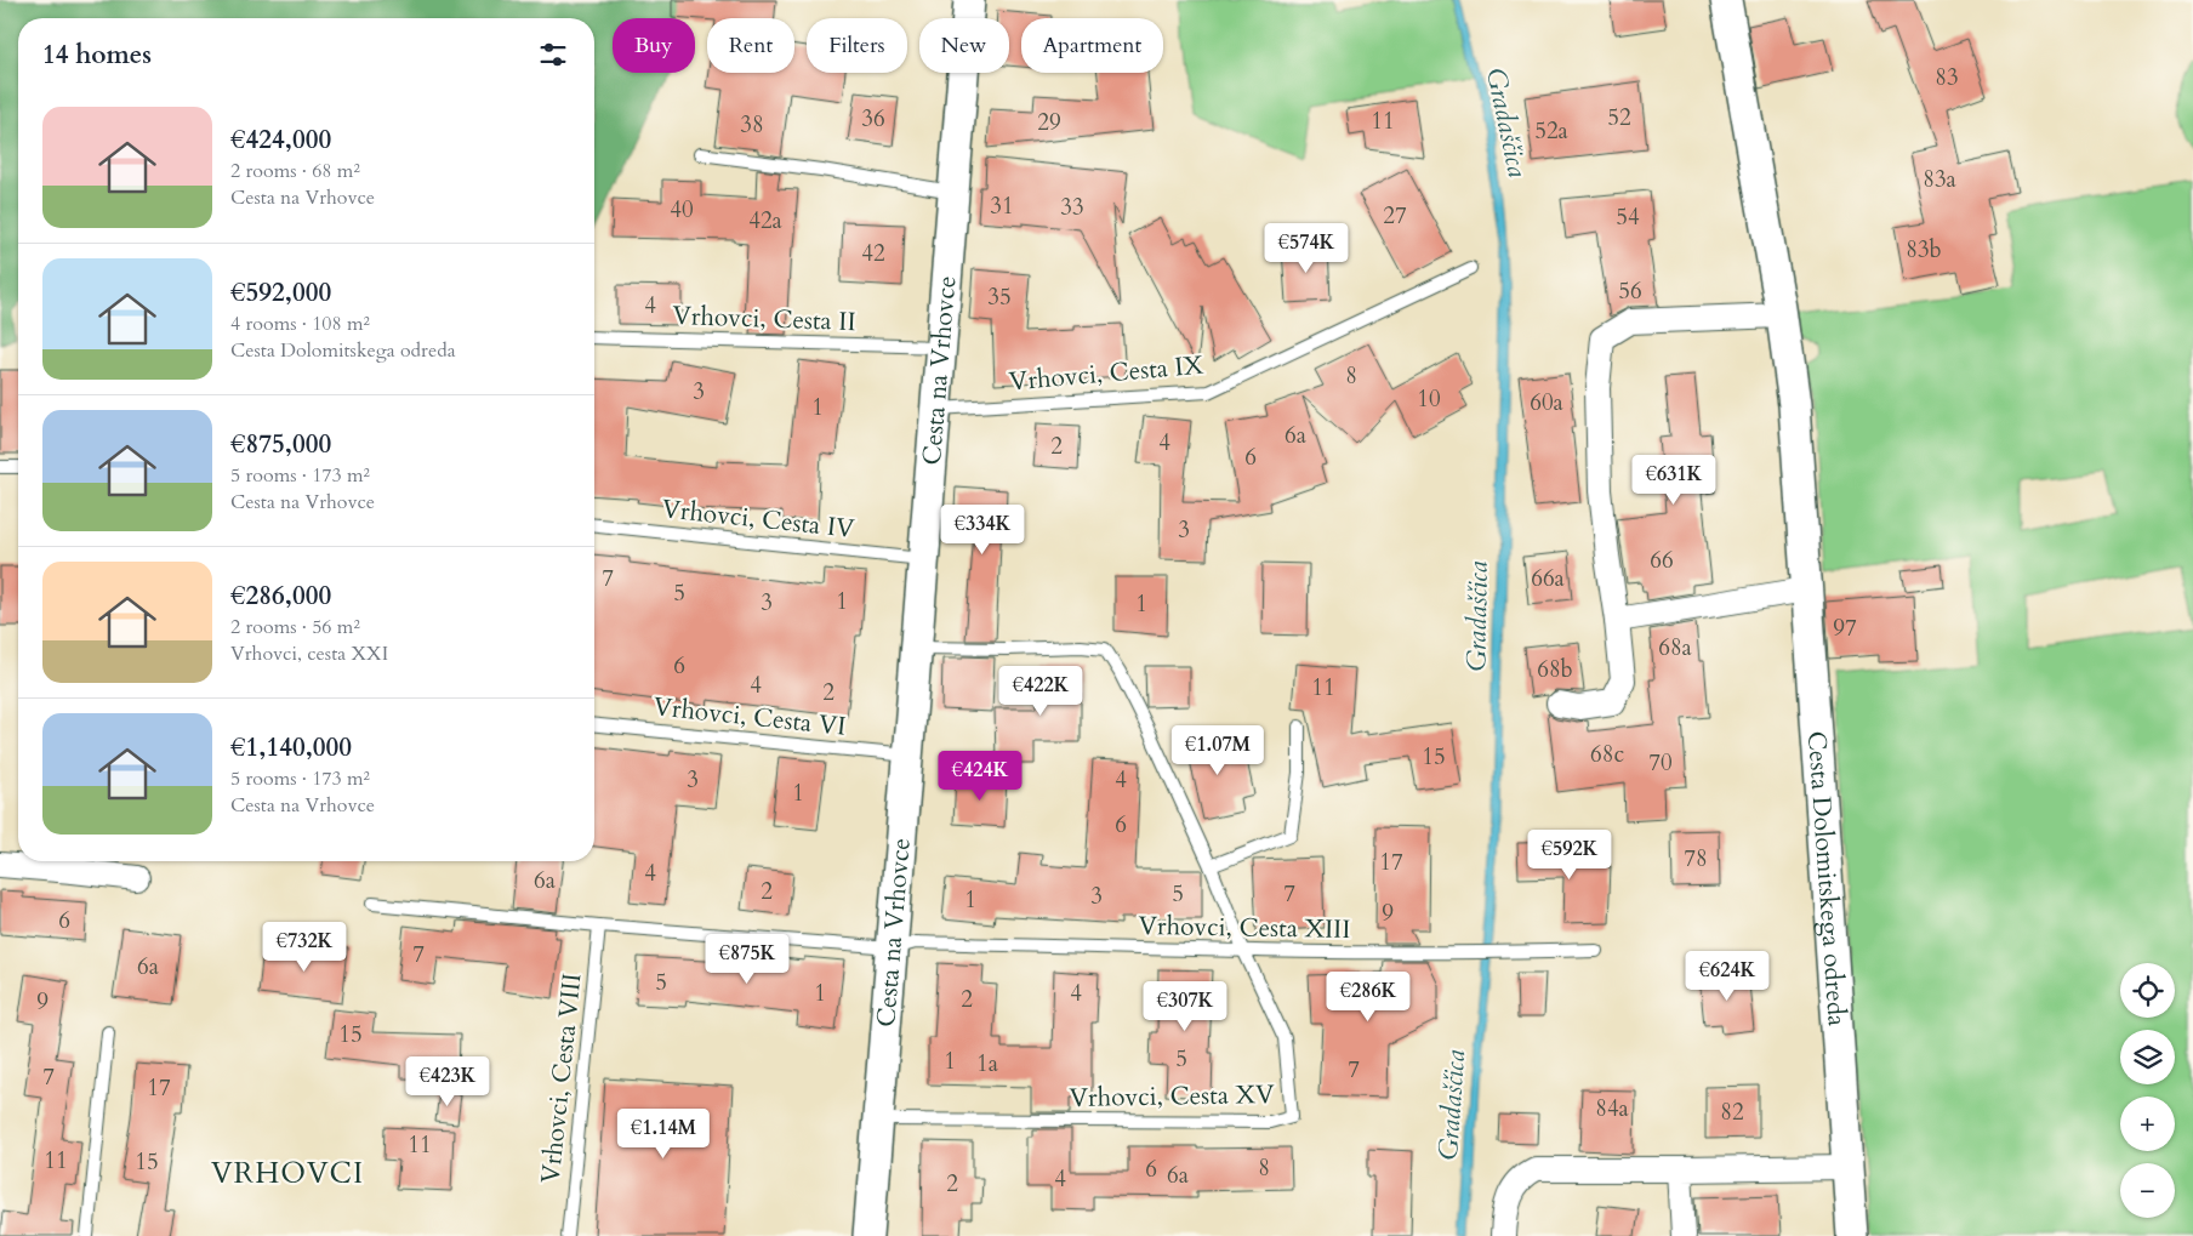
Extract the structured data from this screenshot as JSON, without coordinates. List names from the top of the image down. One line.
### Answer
{"streets":{"street":["Cesta na Vrhovce","Cesta Dolomitskega odreda"],"lane":["Vrhovci, Cesta II","Vrhovci, Cesta IX","Vrhovci, Cesta IV","Vrhovci, Cesta VI","Vrhovci, Cesta XIII","Vrhovci, Cesta VIII","Vrhovci, Cesta XV"]},"crossings":[["Vrhovci, Cesta II","Cesta na Vrhovce"],["Cesta na Vrhovce","Vrhovci, Cesta IX"],["Cesta na Vrhovce","Vrhovci, Cesta IV"],["Cesta na Vrhovce","Vrhovci, Cesta VI"],["Cesta na Vrhovce","Vrhovci, Cesta XIII"],["Cesta na Vrhovce","Vrhovci, Cesta XV"],["Vrhovci, Cesta XIII","Vrhovci, Cesta XV"]],"districts":["VRHOVCI"],"water":["Gradaščica"],"house_numbers":["83","52","36","11","29","38","52a","83a","31","33","40","27","54","42a","83b","42","56","35","4","8","3","10","60a","1","6a","4","2","6","3","66","7","66a","5","1","3","1","97","68a","6","68b","4","11","2","68c","15","70","3","4","1","6","78","17","4","6a","2","5","7","3","1","9","6","7","6a","5","1","4","2","9","15","5","1","1a","7","7","17","84a","82","11","11","15","8","6","6a","4","2"],"page":{"chip":["Buy","Rent","Filters","New","Apartment"],"heading":"14 homes","list":[{"name":"€424,000","note":"2 rooms · 68 m² · Cesta na Vrhovce"},{"name":"€592,000","note":"4 rooms · 108 m² · Cesta Dolomitskega odreda"},{"name":"€875,000","note":"5 rooms · 173 m² · Cesta na Vrhovce"},{"name":"€286,000","note":"2 rooms · 56 m² · Vrhovci, cesta XXI"},{"name":"€1,140,000","note":"5 rooms · 173 m² · Cesta na Vrhovce"}],"price":["€574K","€631K","€334K","€422K","€1.07M","€424K","€592K","€732K","€875K","€624K","€286K","€307K","€423K","€1.14M"],"map_buttons":["+","−"]}}
